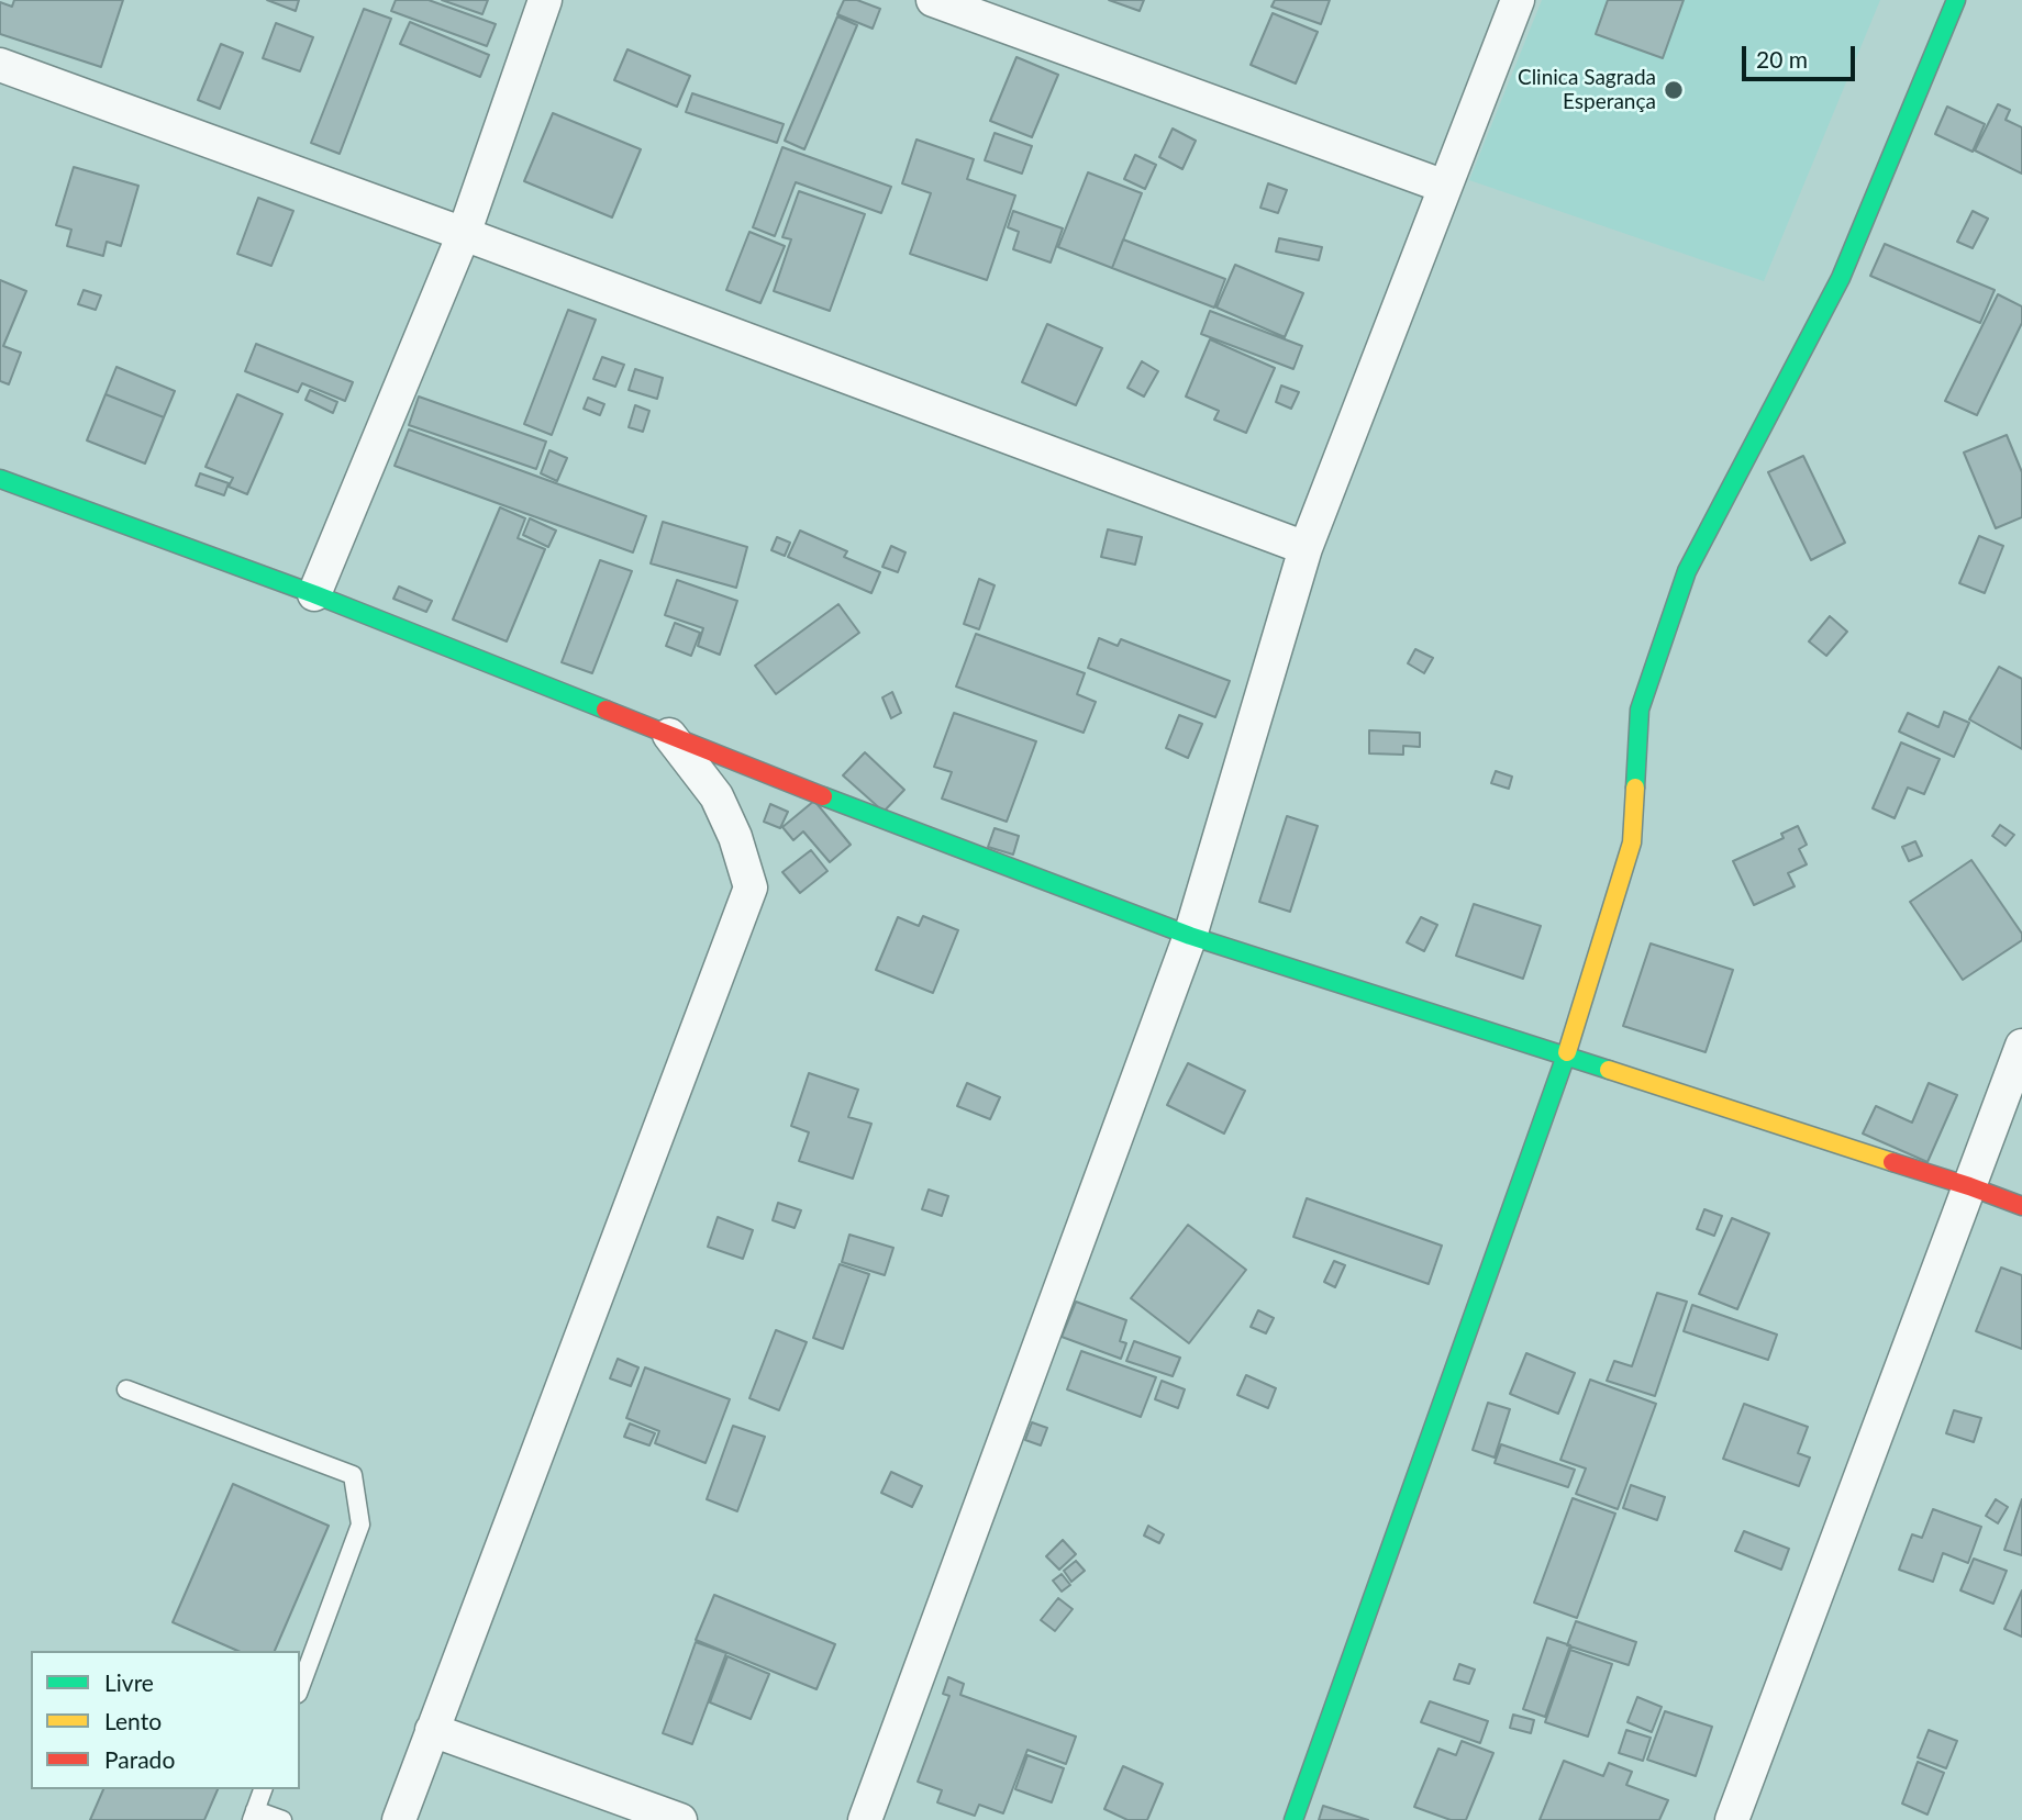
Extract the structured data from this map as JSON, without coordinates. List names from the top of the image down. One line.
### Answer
{"places":["Clinica Sagrada Esperança"],"legend":["Livre","Lento","Parado"],"scale_bar":"20 m"}
